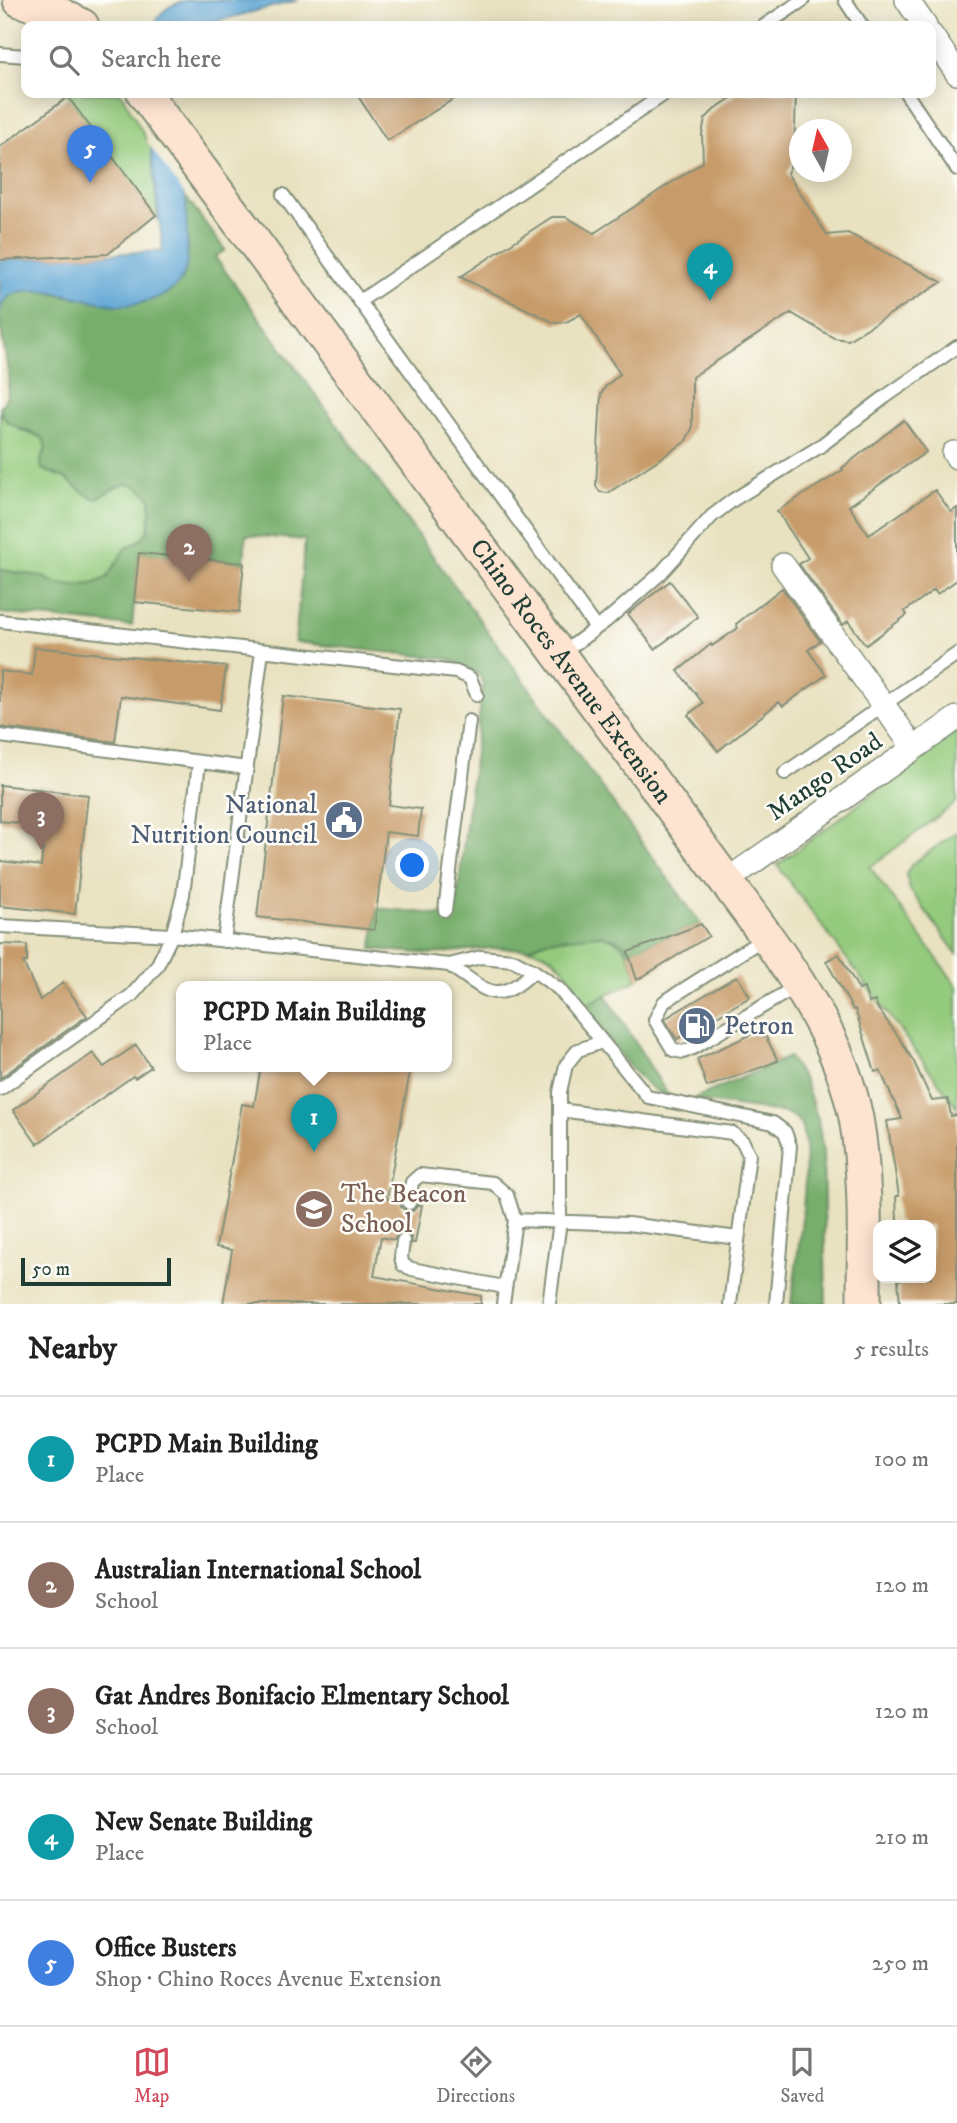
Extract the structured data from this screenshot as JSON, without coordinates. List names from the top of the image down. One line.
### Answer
{"streets":{"main road":["Chino Roces Avenue Extension"],"street":["Mango Road"]},"crossings":[["Chino Roces Avenue Extension","Mango Road"]],"places":{"public building":["National Nutrition Council"],"fuel station":["Petron"],"school or university":["The Beacon School"]},"scale_bar":"50 m","north":"top","page":{"search":"Search here","pins":["5","4","2","3","1"],"popup":["PCPD Main Building","Place"],"scale":"50 m","heading":["Nearby","5 results"],"list":[{"mark":"1","name":"PCPD Main Building","note":"Place","value":"100 m"},{"mark":"2","name":"Australian International School","note":"School","value":"120 m"},{"mark":"3","name":"Gat Andres Bonifacio Elmentary School","note":"School","value":"120 m"},{"mark":"4","name":"New Senate Building","note":"Place","value":"210 m"},{"mark":"5","name":"Office Busters","note":"Shop · Chino Roces Avenue Extension","value":"250 m"}],"nav":["Map","Directions","Saved"]}}
